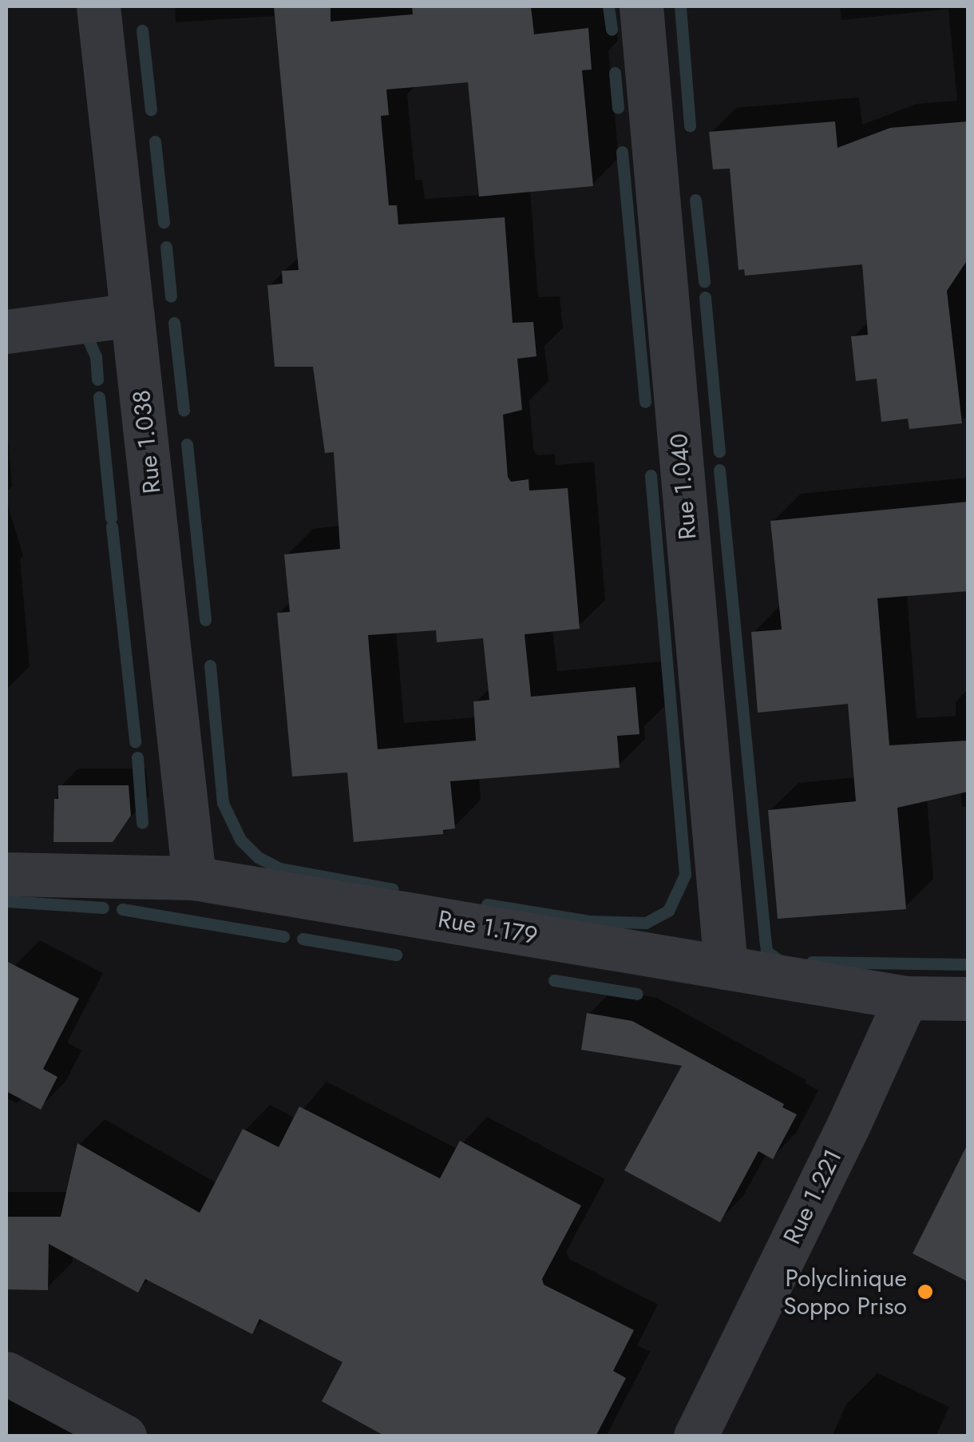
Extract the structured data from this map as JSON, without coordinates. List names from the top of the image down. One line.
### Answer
{"streets":{"street":["Rue 1.038","Rue 1.040","Rue 1.179","Rue 1.221"]},"crossings":[["Rue 1.038","Rue 1.179"],["Rue 1.040","Rue 1.179"],["Rue 1.179","Rue 1.221"]],"places":["Polyclinique Soppo Priso"]}
